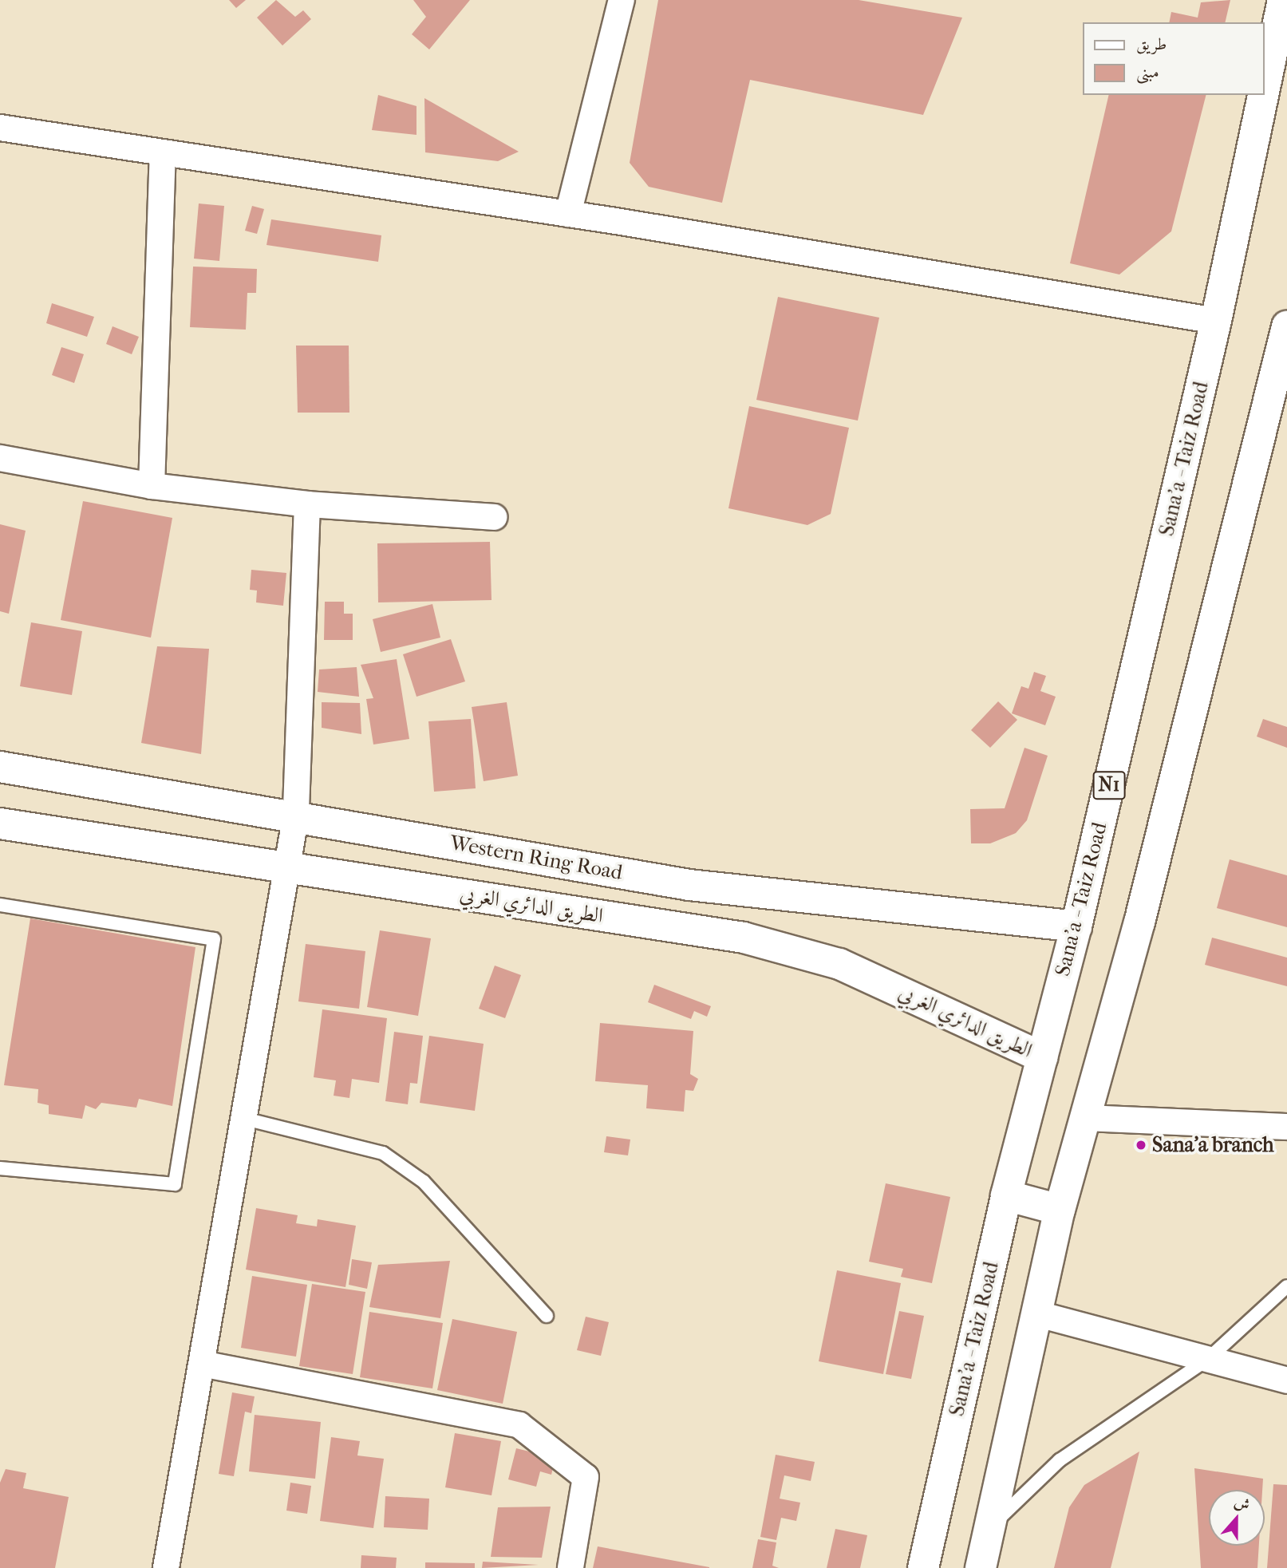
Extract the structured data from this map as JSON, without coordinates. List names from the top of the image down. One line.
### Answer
{"streets":{"main road":["Sana'a - Taiz Road","N1","Western Ring Road","الطريق الدائري الغربي"]},"crossings":[["Sana'a - Taiz Road","Western Ring Road"],["Sana'a - Taiz Road","الطريق الدائري الغربي"]],"places":["Sana'a branch"],"legend":["طريق","مبنى"],"north":"top"}
